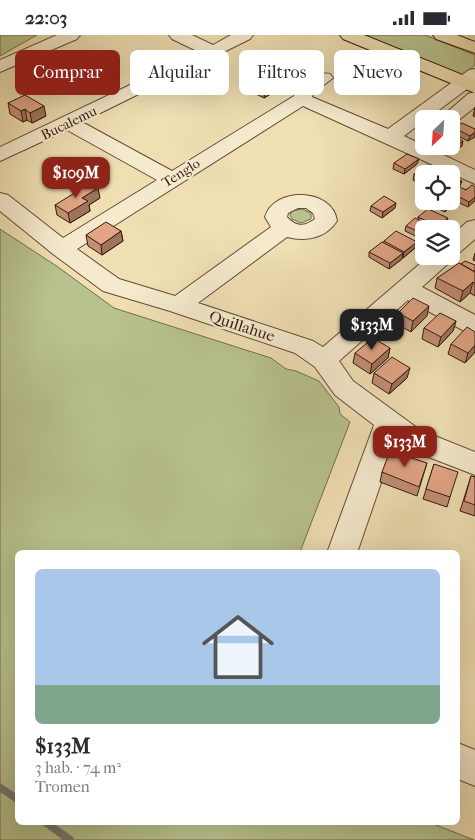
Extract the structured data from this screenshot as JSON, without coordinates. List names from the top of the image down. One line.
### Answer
{"streets":{"street":["Bucalemu","Tenglo","Quillahue"]},"crossings":[["Tenglo","Quillahue"]],"north":"bottom left","page":{"status":"22:03","chip":["Comprar","Alquilar","Filtros","Nuevo"],"price":["$109M","$133M","$133M"],"list":[{"name":"$133M","note":"3 hab. · 74 m² · Tromen"}]}}
